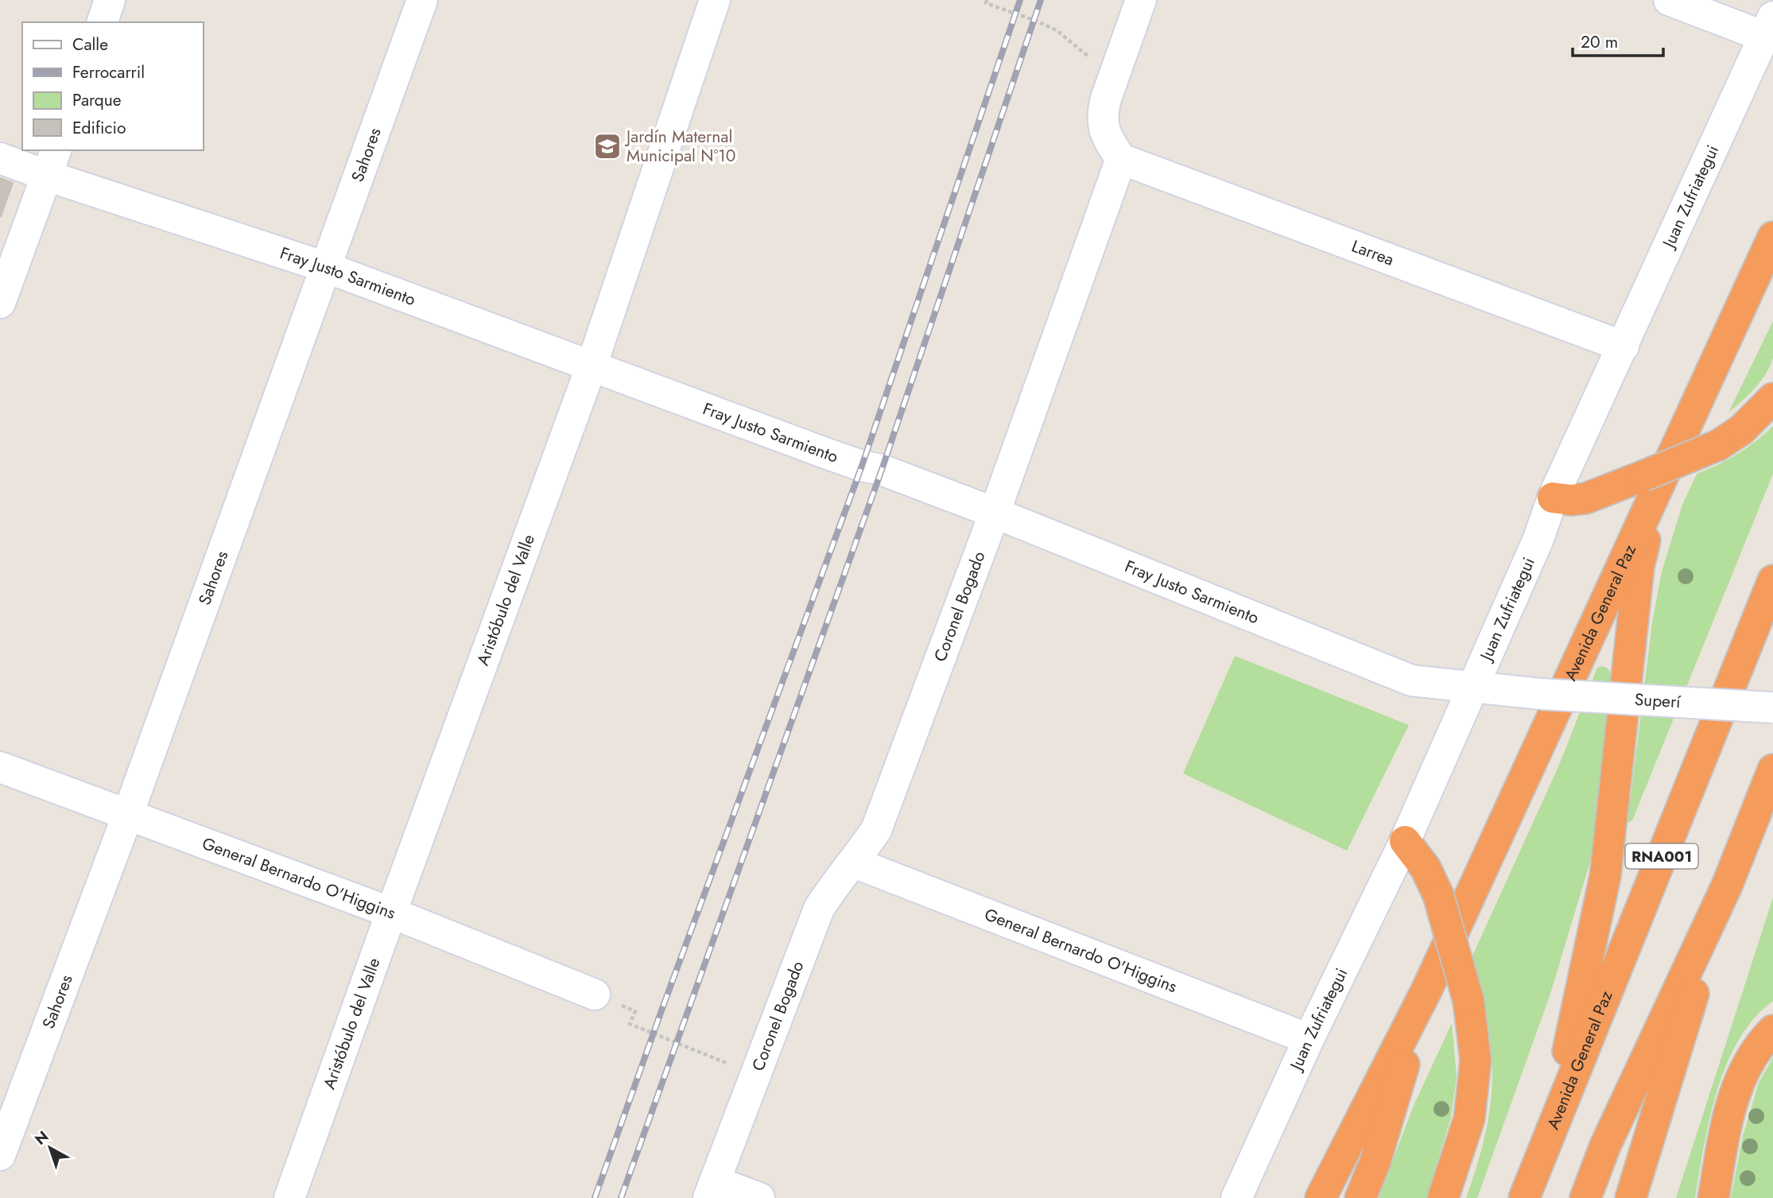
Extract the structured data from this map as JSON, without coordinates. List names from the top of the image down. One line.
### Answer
{"streets":{"highway":["Avenida General Paz","RNA001"],"street":["Sahores","Juan Zufriategui","Larrea","Fray Justo Sarmiento","Aristóbulo del Valle","Coronel Bogado","Superí","General Bernardo O'Higgins"]},"crossings":[["Sahores","Fray Justo Sarmiento"],["Sahores","General Bernardo O'Higgins"],["Juan Zufriategui","Larrea"],["Juan Zufriategui","Fray Justo Sarmiento"],["Juan Zufriategui","General Bernardo O'Higgins"],["Larrea","Coronel Bogado"],["Fray Justo Sarmiento","Aristóbulo del Valle"],["Fray Justo Sarmiento","Coronel Bogado"],["Fray Justo Sarmiento","Superí"],["Aristóbulo del Valle","General Bernardo O'Higgins"],["Coronel Bogado","General Bernardo O'Higgins"]],"places":{"school or university":["Jardín Maternal Municipal N°10"]},"legend":["Calle","Ferrocarril","Parque","Edificio"],"scale_bar":"20 m","north":"top left"}
